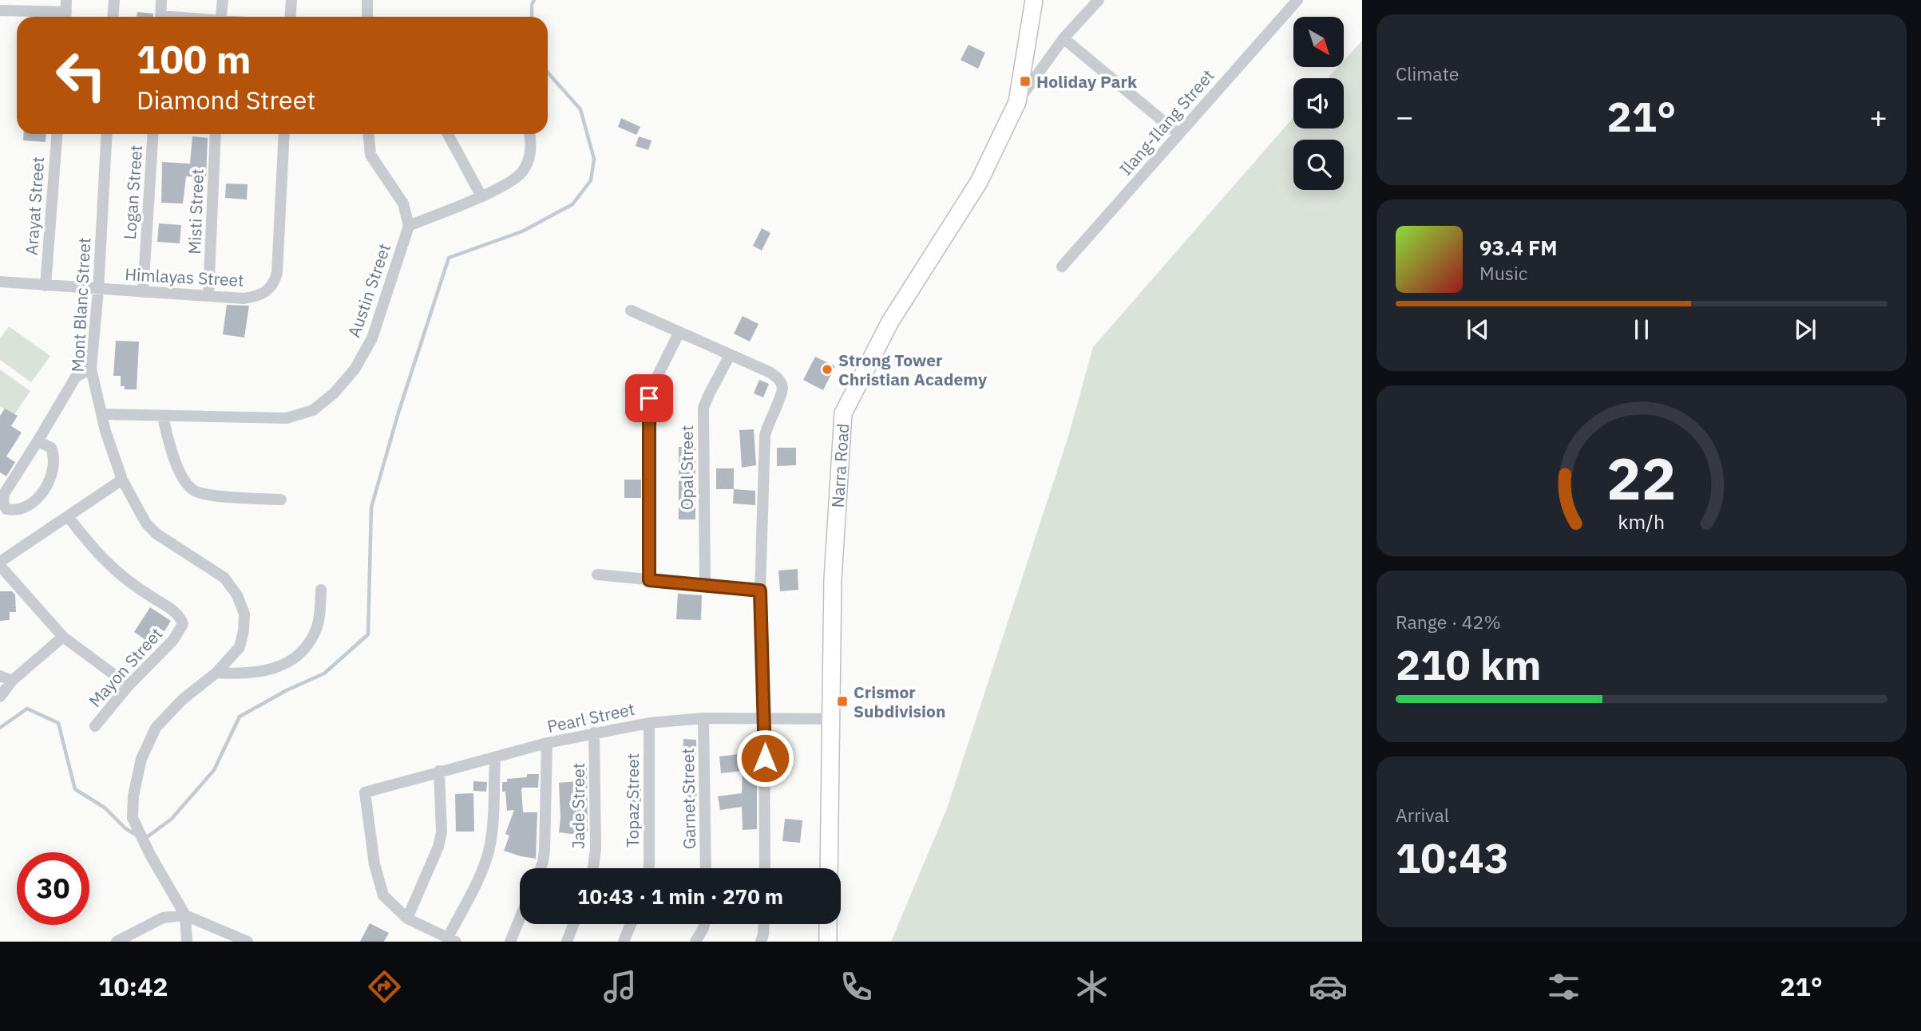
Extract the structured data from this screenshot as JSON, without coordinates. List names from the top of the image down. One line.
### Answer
{"streets":{"street":["Ilang-Ilang Street","Logan Street","Arayat Street","Misti Street","Himlayas Street","Austin Street","Mont Blanc Street","Narra Road","Opal Street","Mayon Street","Pearl Street","Garnet Street","Topaz Street","Jade Street"]},"crossings":[["Logan Street","Himlayas Street"],["Arayat Street","Himlayas Street"],["Misti Street","Himlayas Street"],["Himlayas Street","Mont Blanc Street"],["Austin Street","Mont Blanc Street"],["Narra Road","Pearl Street"],["Pearl Street","Garnet Street"],["Pearl Street","Topaz Street"],["Pearl Street","Jade Street"]],"places":{"transit":["Holiday Park","Crismor Subdivision"],"other":["Strong Tower Christian Academy"]},"north":"bottom right","page":{"tile":["Climate",["Range · 42%","210 km"],["Arrival","10:43"]],"turn":["100 m","Diamond Street"],"heat":["−","21°","+"],"song":["93.4 FM","Music"],"limit":"30","trip":"10:43 · 1 min · 270 m","tabs":["10:42","21°"],"gauge":["22","km/h"]}}
